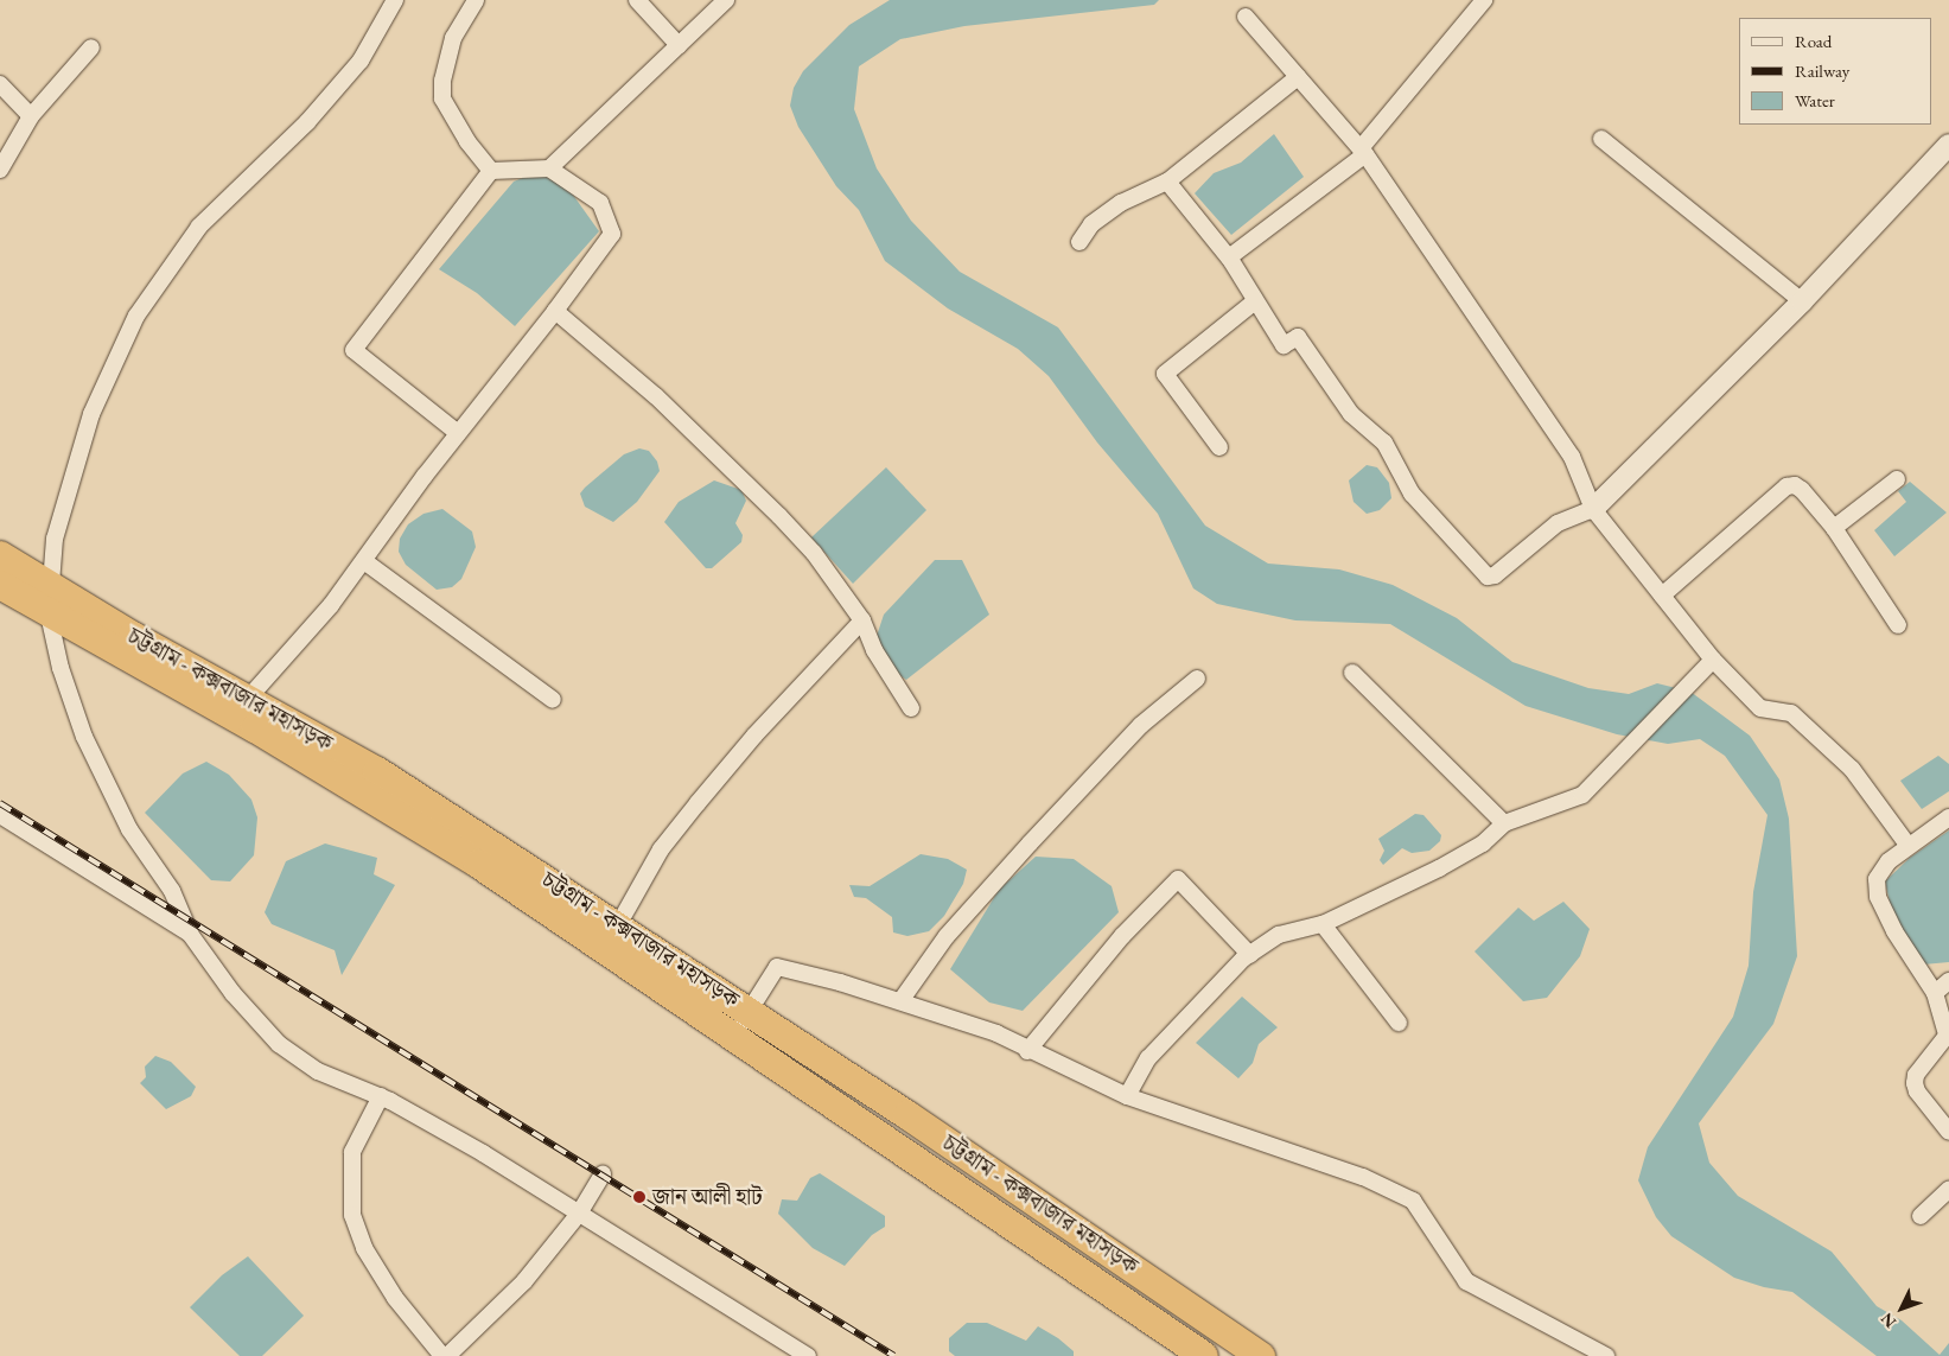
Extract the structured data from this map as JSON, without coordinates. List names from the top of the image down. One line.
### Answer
{"streets":{"highway":["চট্টগ্রাম - কক্সবাজার মহাসড়ক"]},"places":["জান আলী হাট"],"legend":["Road","Railway","Water"],"north":"bottom left"}
